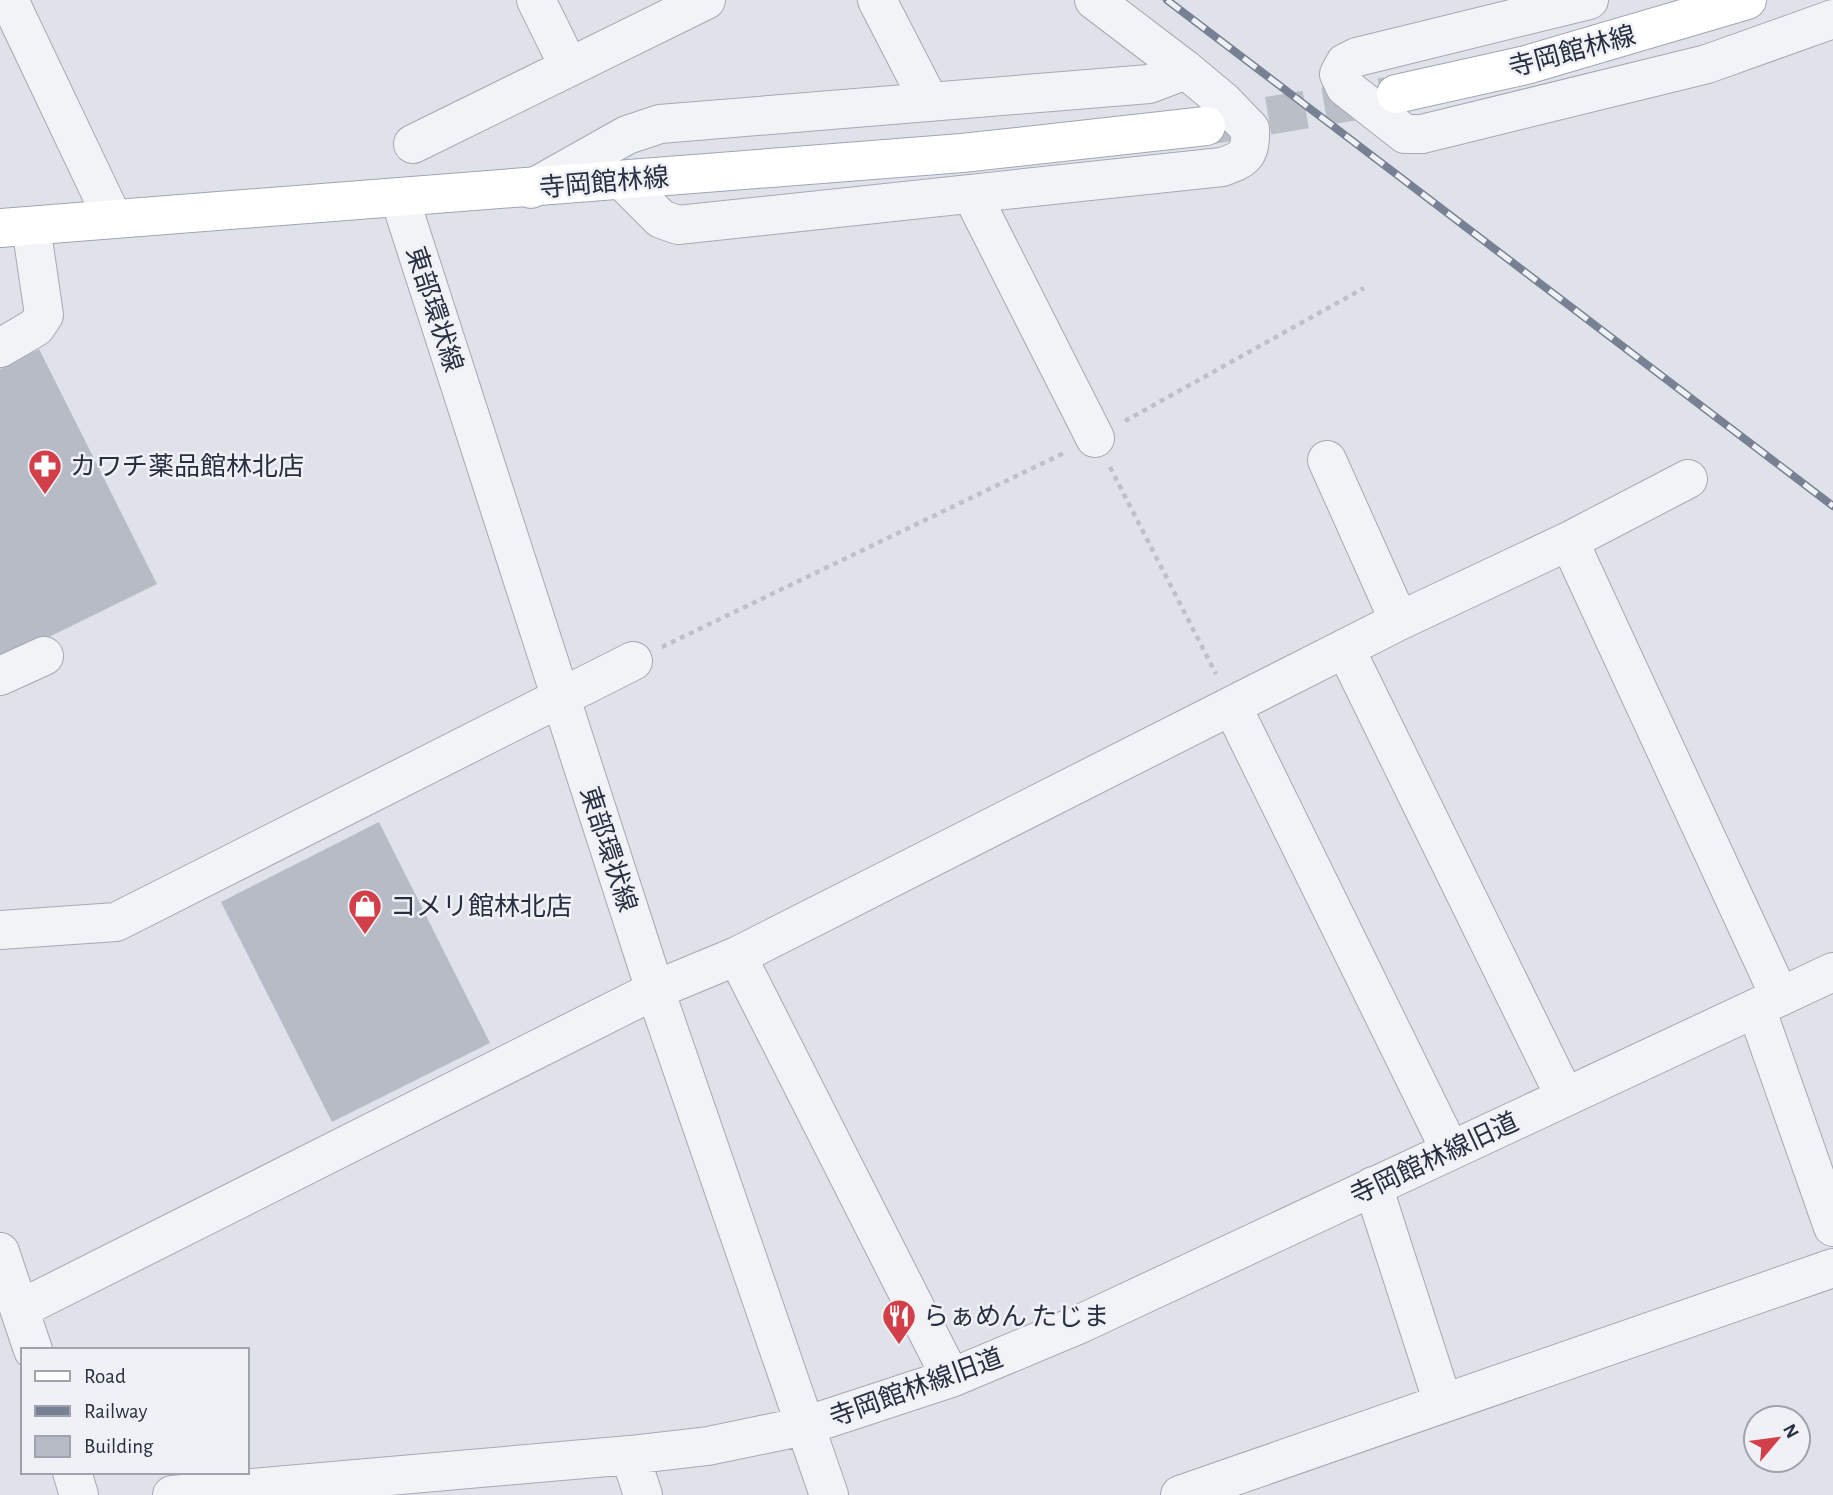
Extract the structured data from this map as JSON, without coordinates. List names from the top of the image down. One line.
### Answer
{"streets":{"main road":["寺岡館林線"],"street":["東部環状線","寺岡館林線旧道"]},"crossings":[["寺岡館林線","東部環状線"],["東部環状線","寺岡館林線旧道"]],"places":{"pharmacy":["カワチ薬品館林北店"],"shop":["コメリ館林北店"],"restaurant":["らぁめん たじま"]},"legend":["Road","Railway","Building"],"north":"top right"}
